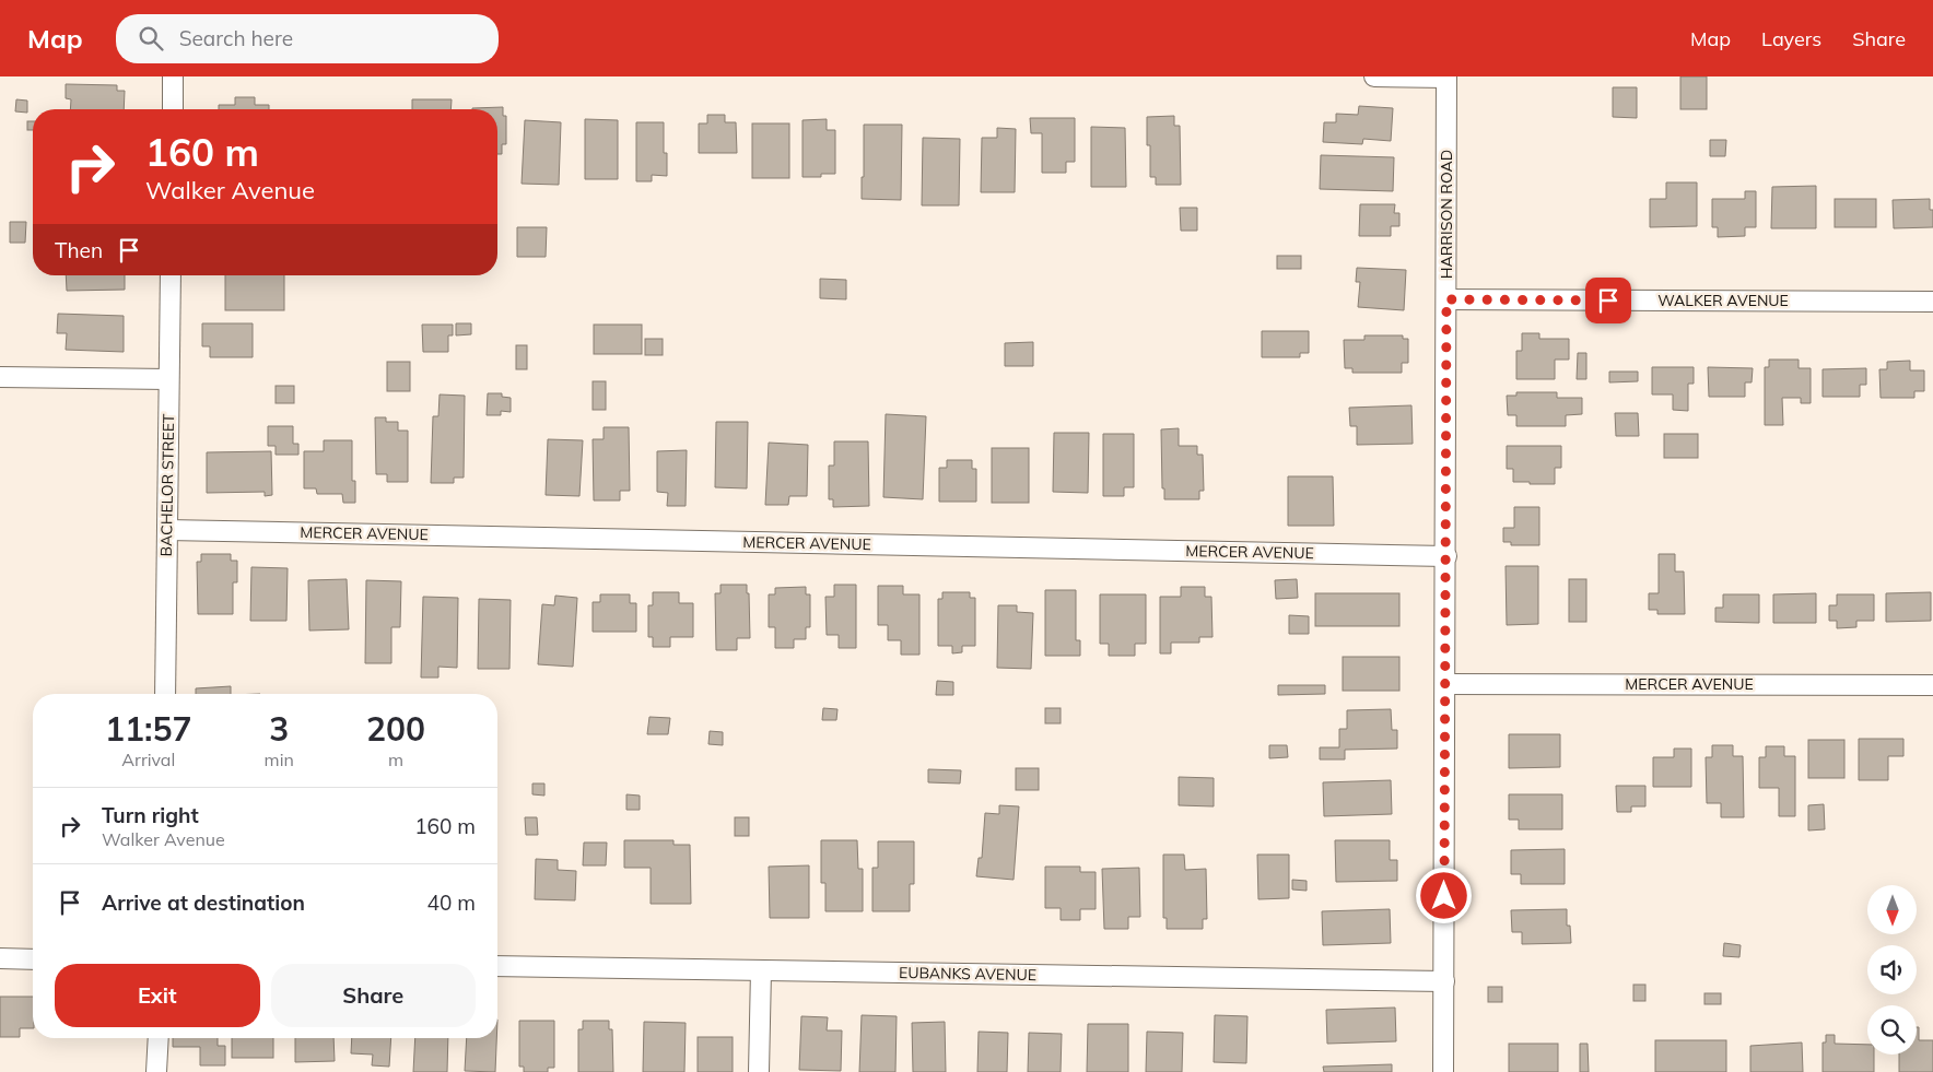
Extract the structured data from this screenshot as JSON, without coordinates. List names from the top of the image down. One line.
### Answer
{"streets":{"street":["HARRISON ROAD","WALKER AVENUE","BACHELOR STREET","MERCER AVENUE","EUBANKS AVENUE"]},"crossings":[["HARRISON ROAD","WALKER AVENUE"],["HARRISON ROAD","MERCER AVENUE"],["HARRISON ROAD","EUBANKS AVENUE"],["BACHELOR STREET","MERCER AVENUE"]],"north":"bottom","page":{"header":"Map","search":"Search here","nav":["Map","Layers","Share"],"turn":["160 m","Walker Avenue"],"then":"Then","eta":["11:57","Arrival","3","min","200","m"],"list":[{"name":"Turn right","note":"Walker Avenue","value":"160 m"},{"name":"Arrive at destination","value":"40 m"}],"buttons":["Exit","Share"]}}
